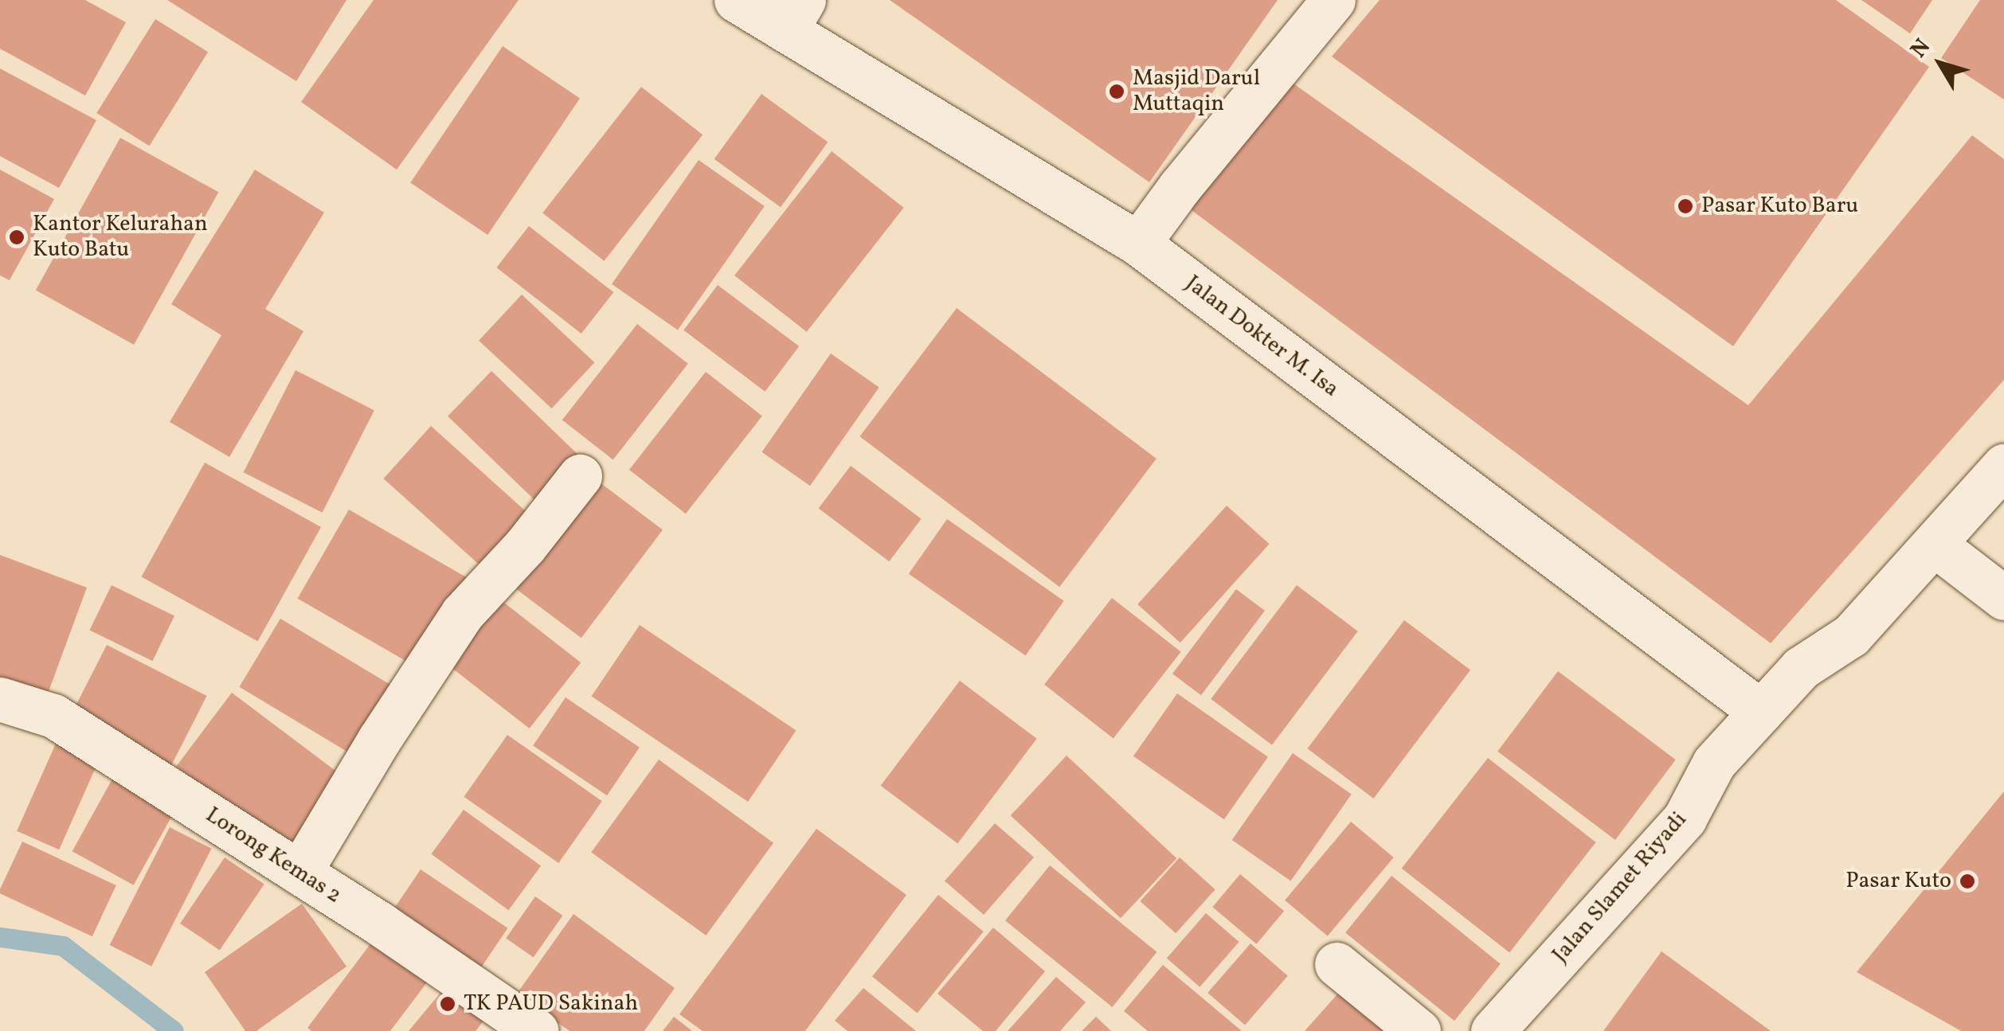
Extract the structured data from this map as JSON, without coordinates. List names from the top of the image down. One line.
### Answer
{"streets":{"street":["Jalan Dokter M. Isa","Lorong Kemas 2","Jalan Slamet Riyadi"]},"crossings":[["Jalan Dokter M. Isa","Jalan Slamet Riyadi"]],"places":["Masjid Darul Muttaqin","Pasar Kuto Baru","Kantor Kelurahan Kuto Batu","Pasar Kuto","TK PAUD Sakinah"],"north":"top left"}
